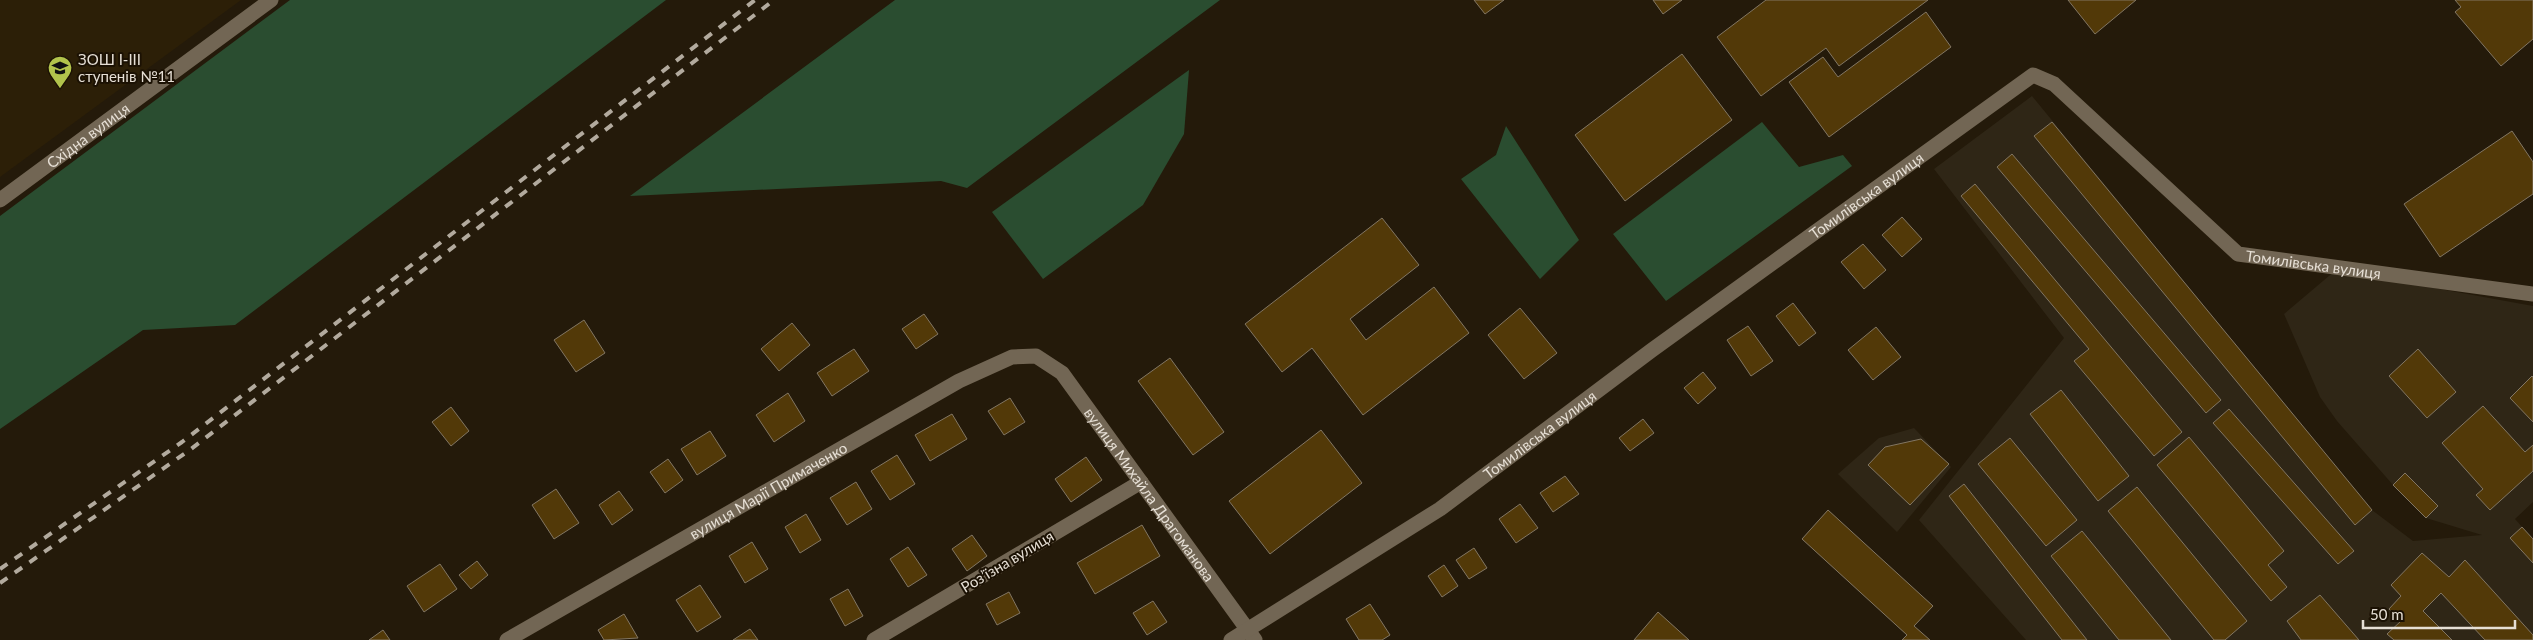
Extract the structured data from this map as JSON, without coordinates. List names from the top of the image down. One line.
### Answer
{"streets":{"street":["Східна вулиця","Томилівська вулиця","вулиця Марії Примаченко","вулиця Михайла Драгоманова","Розʼїзна вулиця"]},"crossings":[["Томилівська вулиця","вулиця Михайла Драгоманова"],["вулиця Марії Примаченко","вулиця Михайла Драгоманова"],["вулиця Михайла Драгоманова","Розʼїзна вулиця"]],"places":{"school or university":["ЗОШ І-ІІІ ступенів №11"]},"scale_bar":"50 m"}
